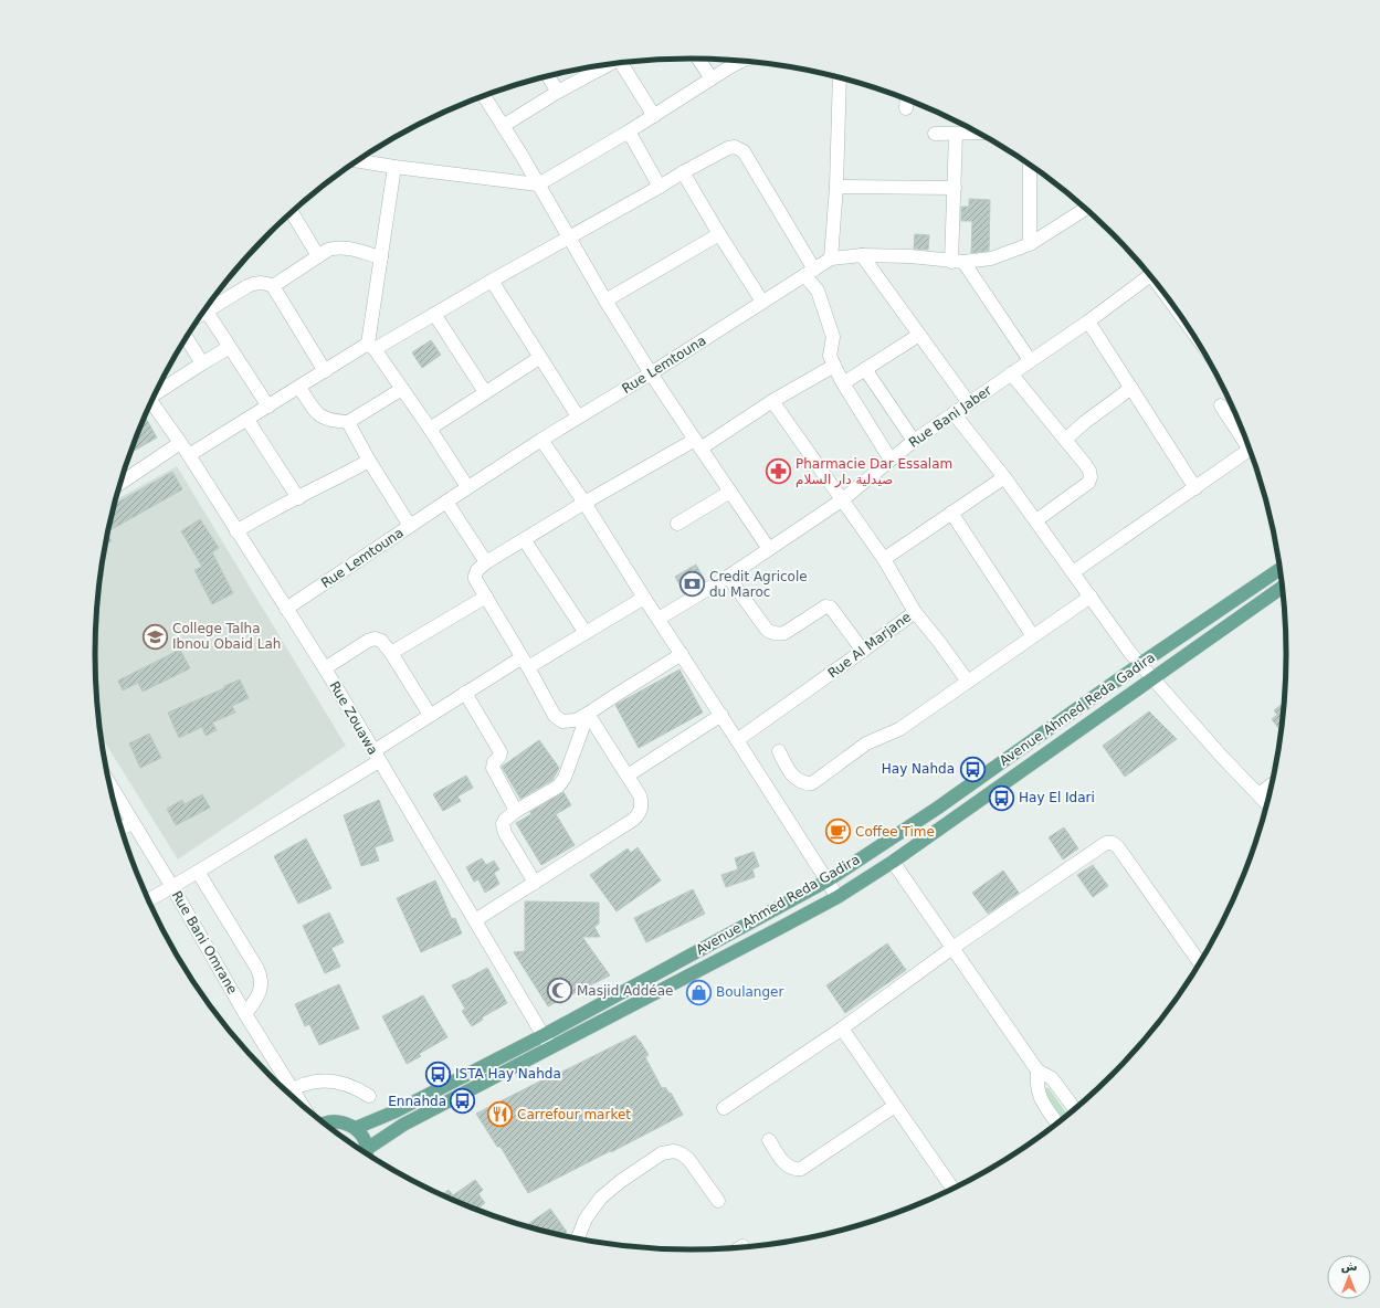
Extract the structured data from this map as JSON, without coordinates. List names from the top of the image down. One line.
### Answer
{"streets":{"main road":["Avenue Ahmed Reda Gadira"],"street":["Rue Lemtouna","Rue Bani Jaber","Rue Al Marjane","Rue Zouawa","Rue Bani Omrane"]},"crossings":[["Rue Lemtouna","Rue Zouawa"],["Rue Bani Jaber","Rue Al Marjane"],["Avenue Ahmed Reda Gadira","Rue Zouawa"]],"places":{"pharmacy":["Pharmacie Dar Essalam صيدلية دار السلام"],"bank":["Credit Agricole du Maroc"],"school or university":["College Talha Ibnou Obaid Lah"],"bus stop":["Hay Nahda","Hay El Idari","ISTA Hay Nahda","Ennahda"],"cafe":["Coffee Time"],"mosque":["Masjid Addéae"],"shop":["Boulanger"],"restaurant":["Carrefour market"]},"north":"top"}
